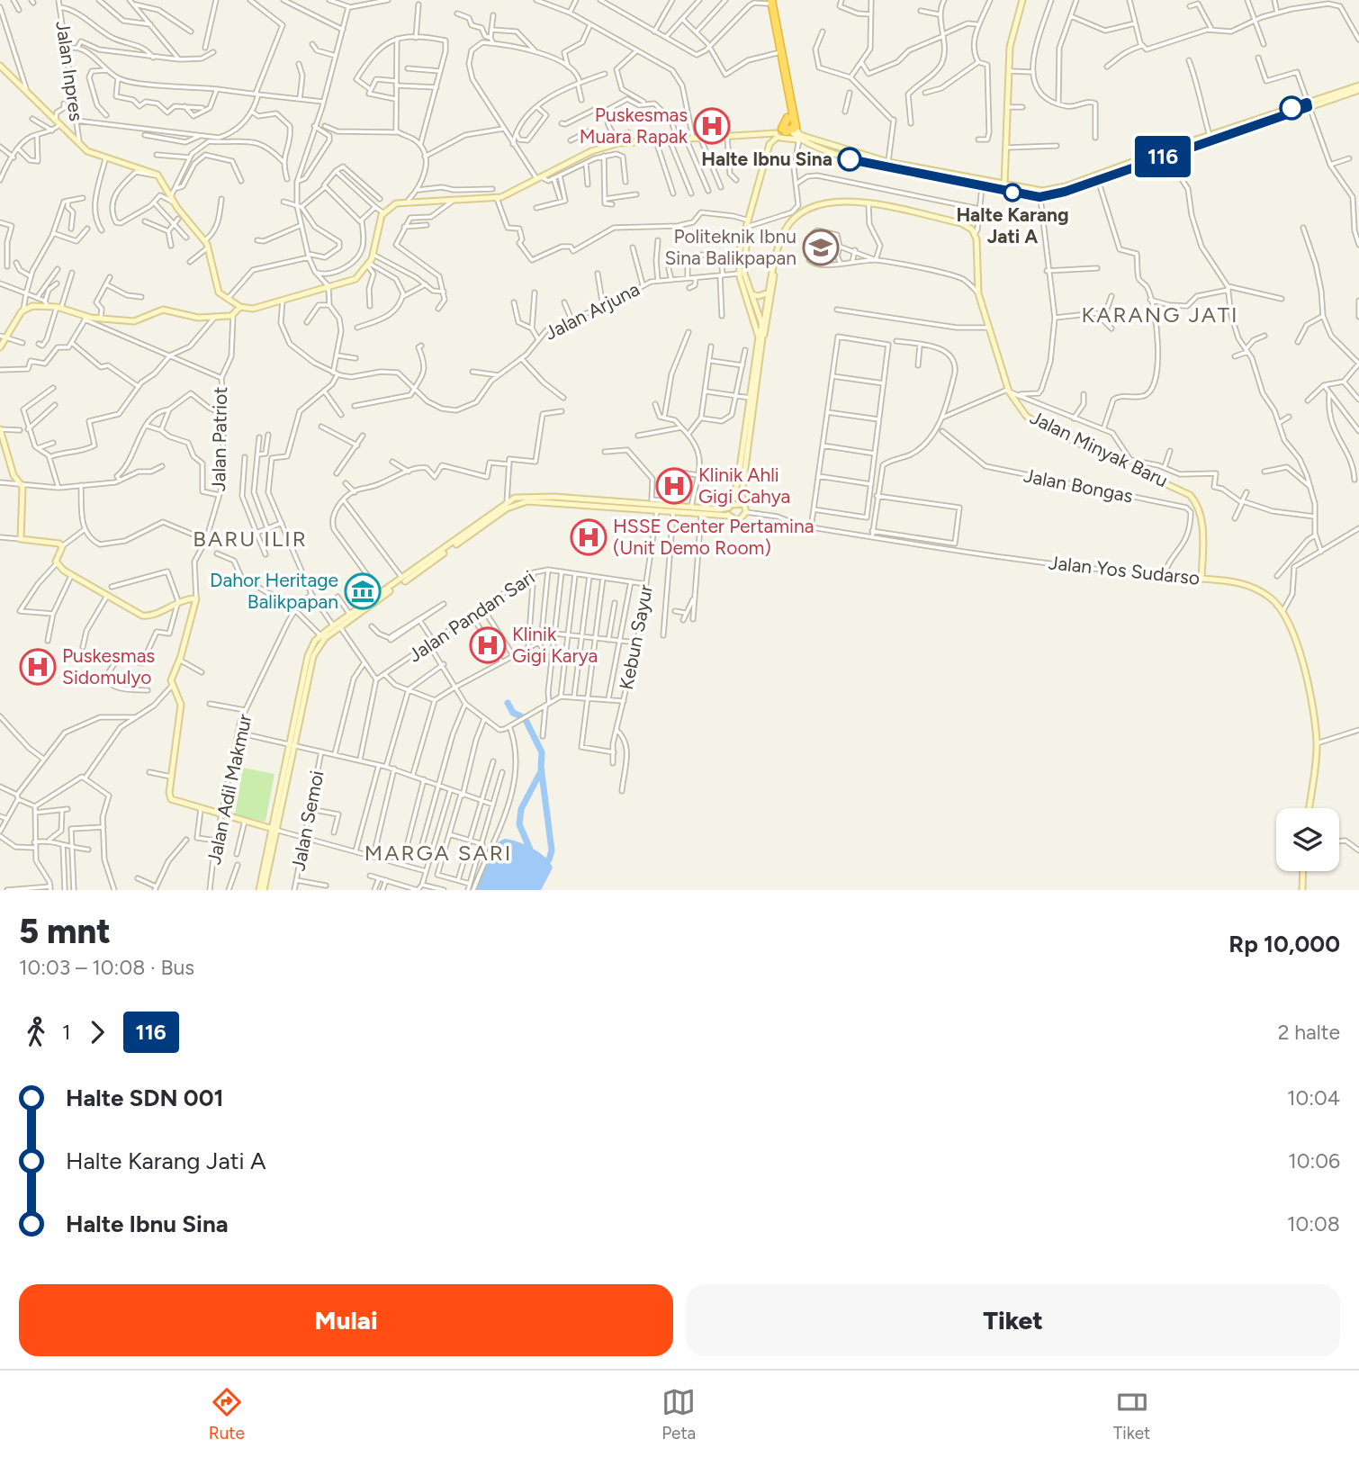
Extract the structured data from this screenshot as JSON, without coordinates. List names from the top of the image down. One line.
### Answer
{"streets":{"main road":["Jalan Minyak Baru","Jalan Yos Sudarso"],"street":["Jalan Inpres","Jalan Arjuna","Jalan Patriot","Jalan Bongas","Jalan Pandan Sari","Kebun Sayur","Jalan Adil Makmur","Jalan Semoi"]},"crossings":[["Jalan Minyak Baru","Jalan Yos Sudarso"],["Jalan Bongas","Jalan Yos Sudarso"],["Jalan Pandan Sari","Kebun Sayur"]],"districts":["KARANG JATI","BARU ILIR","MARGA SARI"],"places":{"hospital":["Puskesmas Muara Rapak","Klinik Ahli Gigi Cahya","HSSE Center Pertamina (Unit Demo Room)","Klinik Gigi Karya","Puskesmas Sidomulyo"],"other":["Halte Ibnu Sina","Halte Karang Jati A"],"school or university":["Politeknik Ibnu Sina Balikpapan"],"museum":["Dahor Heritage Balikpapan"]},"lines":["bus line 116"],"page":{"on_map":"116","heading":["5 mnt","10:03 – 10:08 · Bus","Rp 10,000"],"legs":["1","116","2 halte"],"list":[{"name":"Halte SDN 001","value":"10:04"},{"name":"Halte Karang Jati A","value":"10:06"},{"name":"Halte Ibnu Sina","value":"10:08"}],"buttons":["Mulai","Tiket"],"tabs":["Rute","Peta","Tiket"]}}
